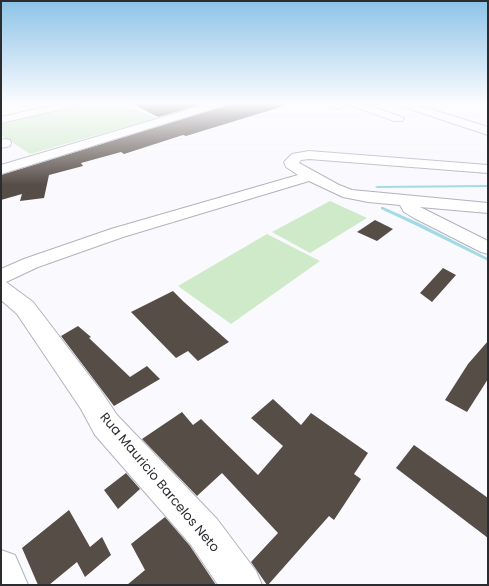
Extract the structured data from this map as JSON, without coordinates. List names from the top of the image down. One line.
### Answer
{"streets":{"street":["Rua Mauricio Barcelos Neto"]}}
